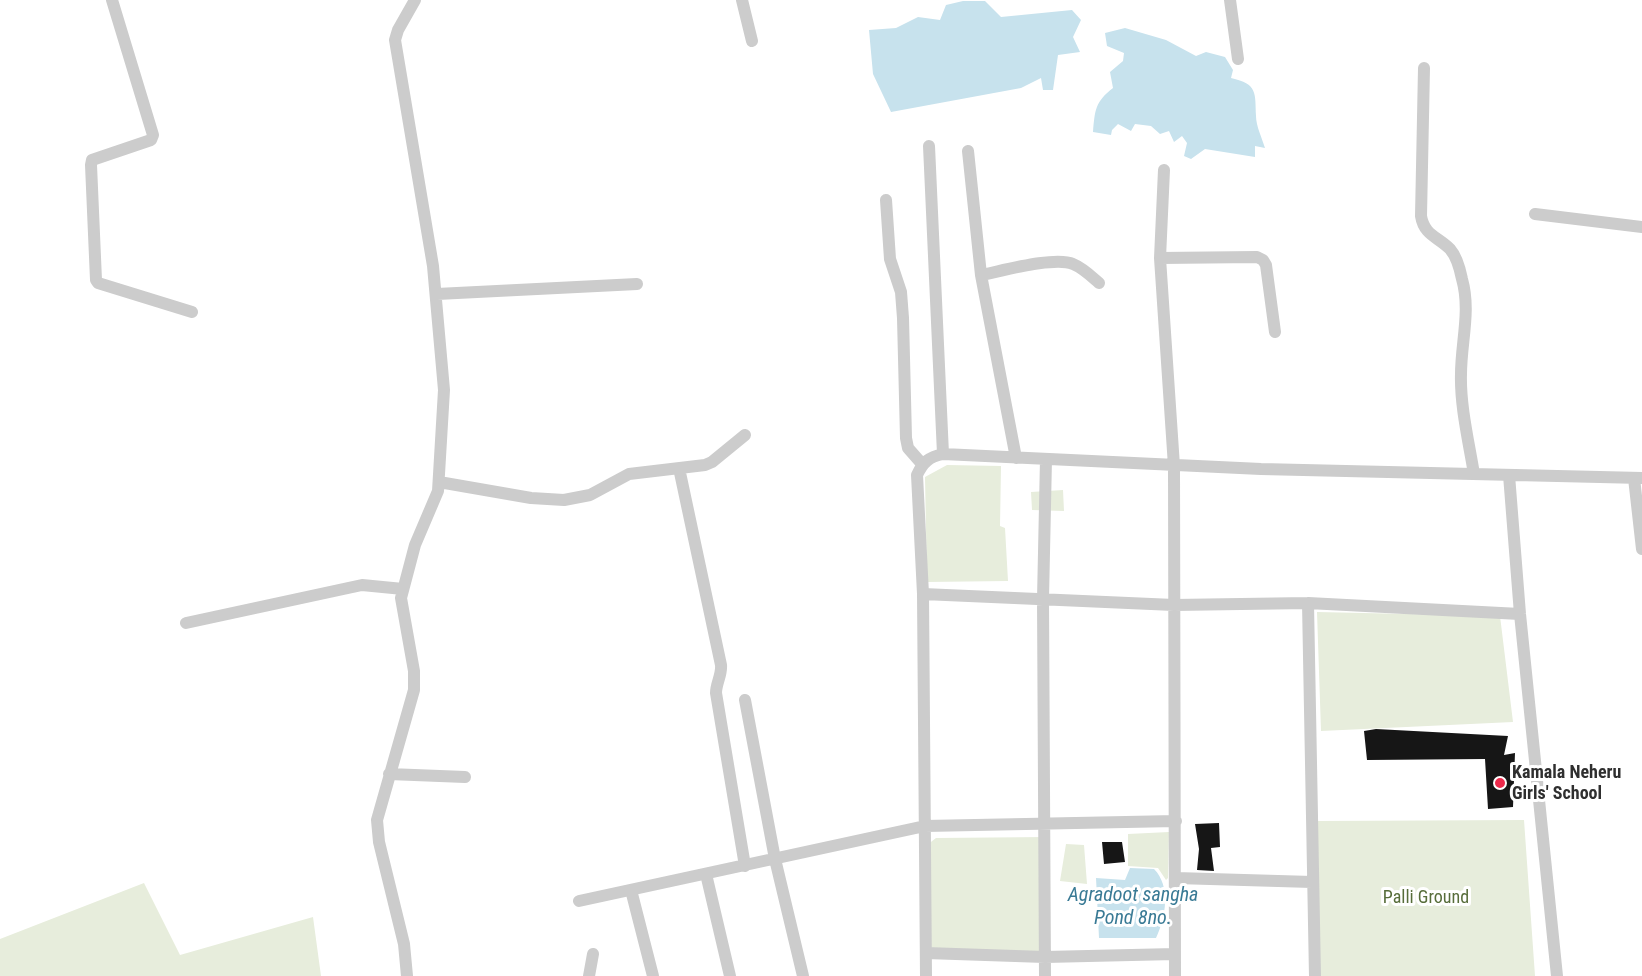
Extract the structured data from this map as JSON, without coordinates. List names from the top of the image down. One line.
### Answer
{"water":["Agradoot sangha Pond 8no."],"parks":["Palli Ground"],"places":["Kamala Neheru Girls' School"]}
